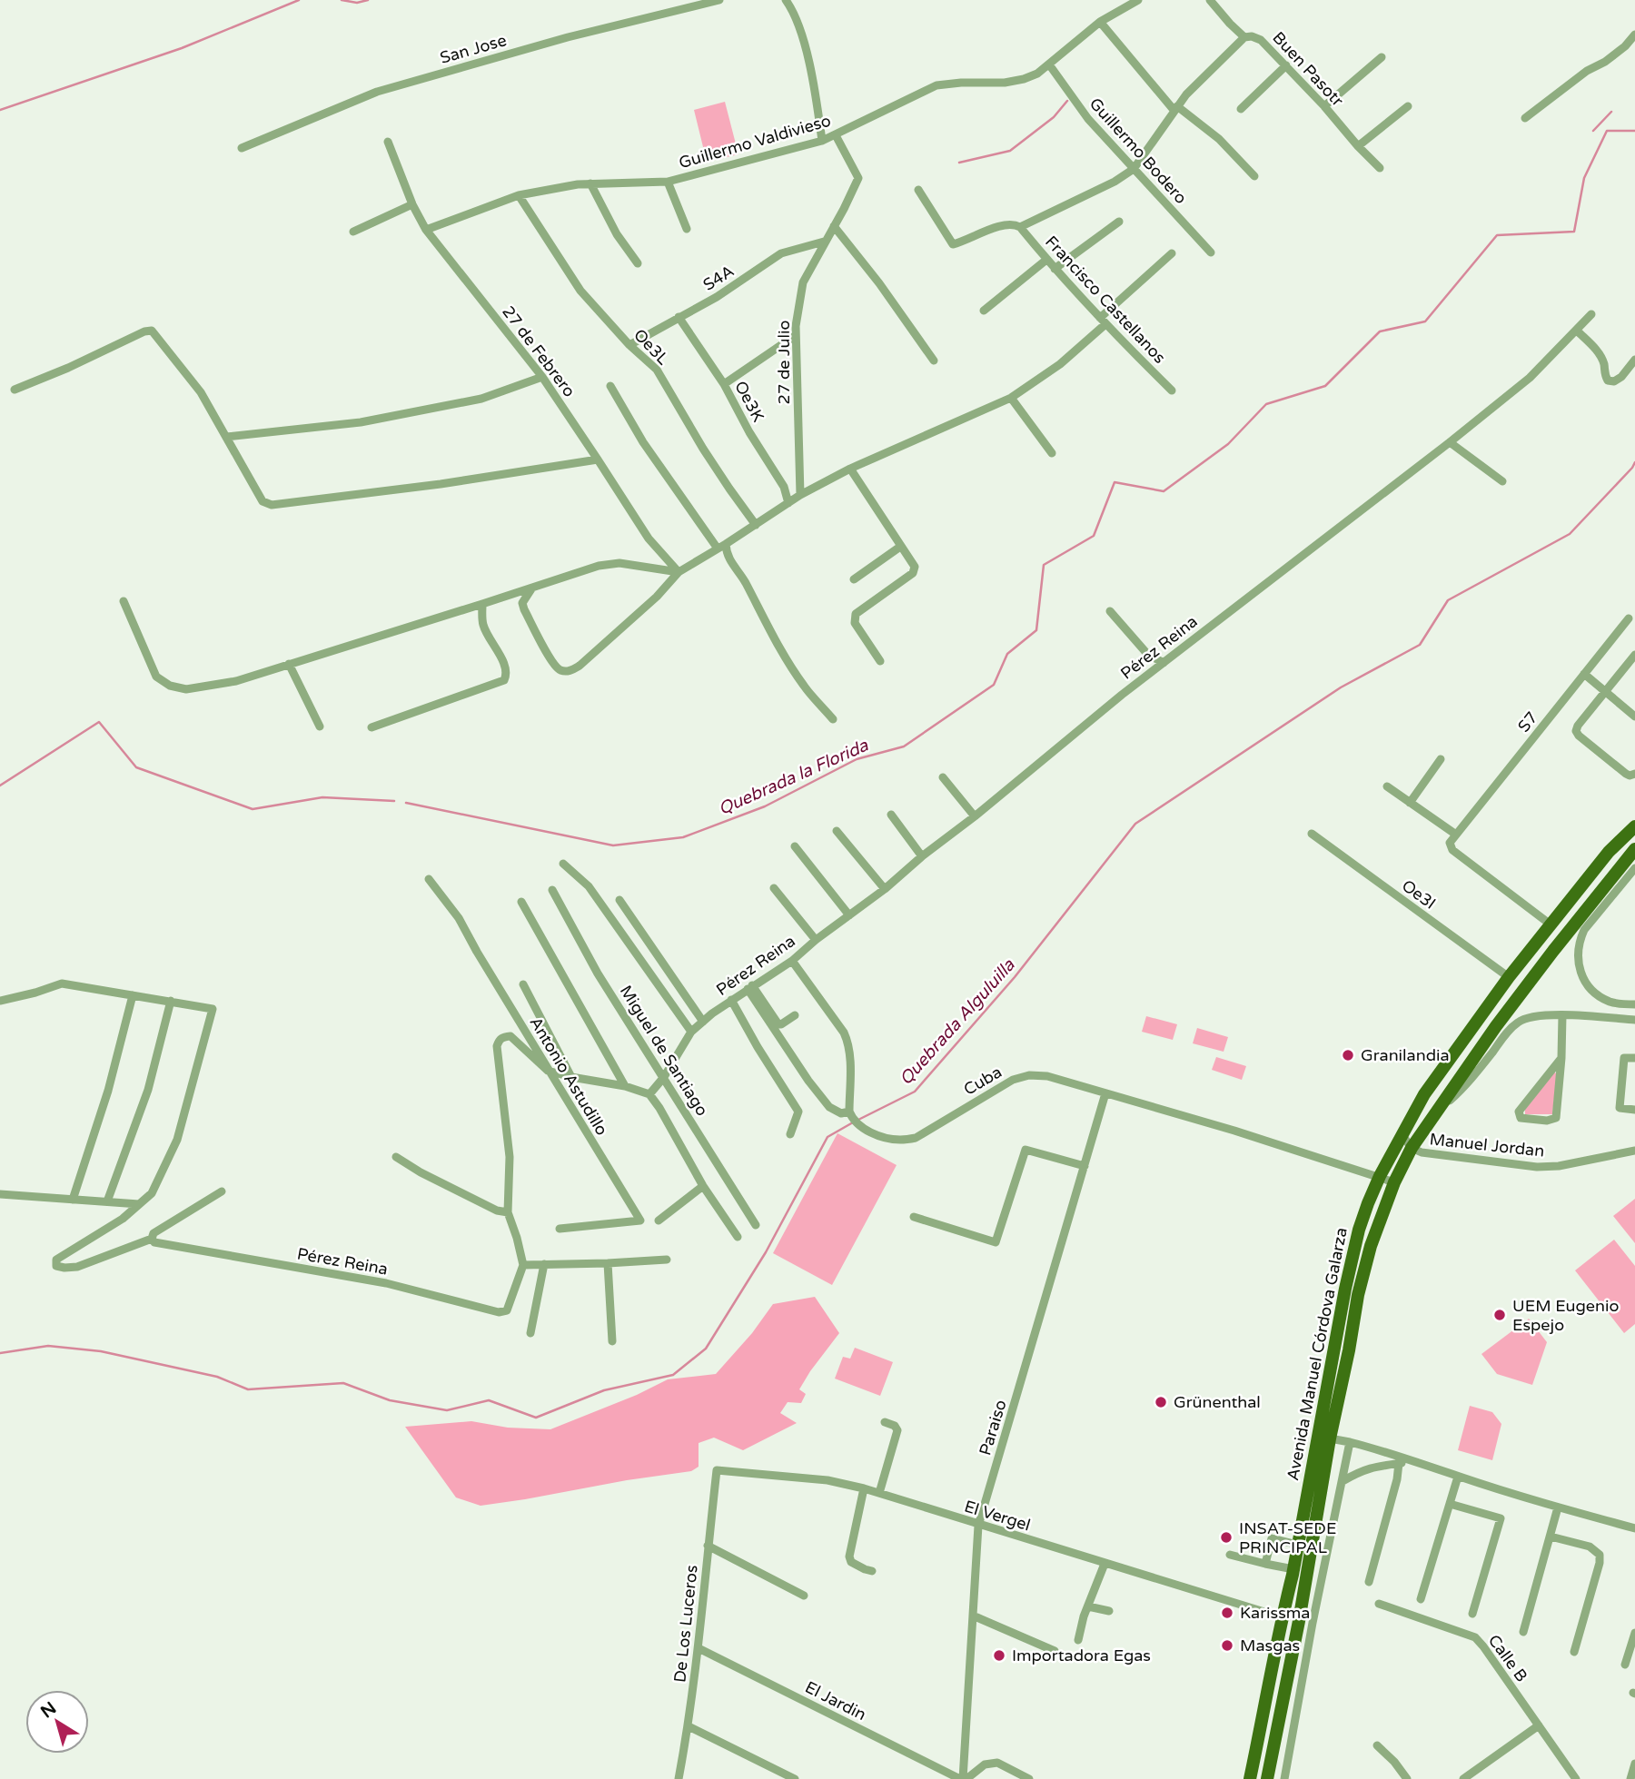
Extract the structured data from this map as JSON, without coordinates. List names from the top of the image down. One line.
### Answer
{"streets":{"main road":["Avenida Manuel Córdova Galarza"],"street":["San Jose","Buen Pasotr","Guillermo Valdivieso","Guillermo Bodero","S4A","Francisco Castellanos","Oe3L","27 de Febrero","27 de Julio","Oe3K","Pérez Reina","S7","Oe3I","Miguel de Santiago","Antonio Astudillo","Cuba","Manuel Jordan","Paraiso","El Vergel","De Los Luceros","Calle B","El Jardin"]},"crossings":[["Guillermo Valdivieso","Guillermo Bodero"],["Guillermo Valdivieso","Oe3L"],["Guillermo Valdivieso","27 de Febrero"],["Guillermo Valdivieso","27 de Julio"],["S4A","Oe3L"],["S4A","27 de Julio"],["S4A","Oe3K"],["Pérez Reina","Miguel de Santiago"],["Pérez Reina","Cuba"],["S7","Avenida Manuel Córdova Galarza"],["Oe3I","Avenida Manuel Córdova Galarza"],["Cuba","Avenida Manuel Córdova Galarza"],["Cuba","Paraiso"],["Manuel Jordan","Avenida Manuel Córdova Galarza"],["Paraiso","El Vergel"],["Paraiso","El Jardin"],["El Vergel","De Los Luceros"],["De Los Luceros","El Jardin"]],"water":["Quebrada la Florida","Quebrada Alguluilla"],"places":["Granilandia","UEM Eugenio Espejo","Grünenthal","INSAT-SEDE PRINCIPAL","Karissma","Masgas","Importadora Egas"],"north":"top left"}
